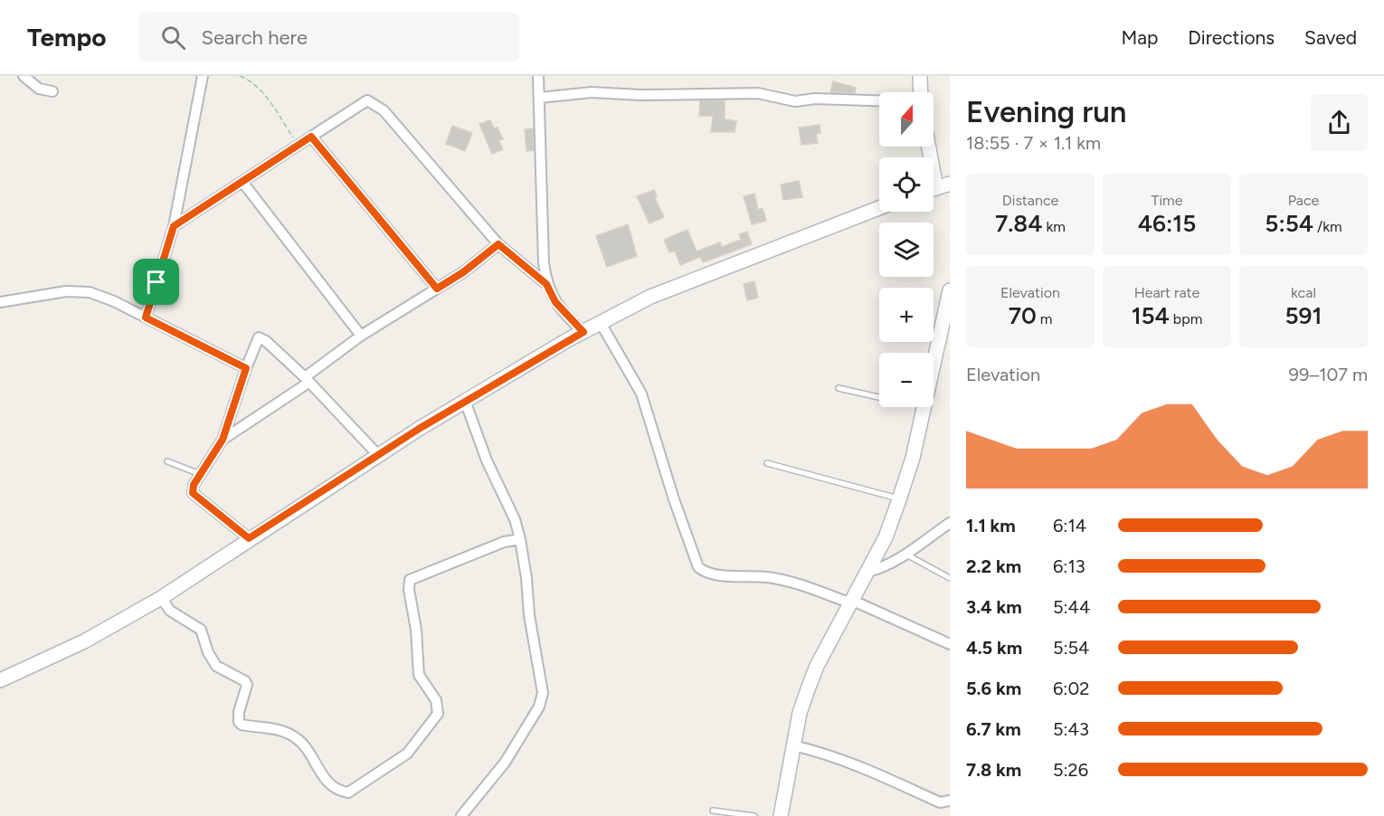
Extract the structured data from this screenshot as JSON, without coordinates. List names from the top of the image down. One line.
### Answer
{"north":"top","page":{"header":"Tempo","search":"Search here","nav":["Map","Directions","Saved"],"heading":["Evening run","18:55 · 7 × 1.1 km"],"map_buttons":["+","−"],"stats":[["Distance","7.84 km"],["Time","46:15"],["Pace","5:54 /km"],["Elevation","70 m"],["Heart rate","154 bpm"],["kcal","591"]],"chart":["Elevation","99–107 m"],"list":[{"name":"1.1 km","note":"6:14"},{"name":"2.2 km","note":"6:13"},{"name":"3.4 km","note":"5:44"},{"name":"4.5 km","note":"5:54"},{"name":"5.6 km","note":"6:02"},{"name":"6.7 km","note":"5:43"},{"name":"7.8 km","note":"5:26"}]}}
